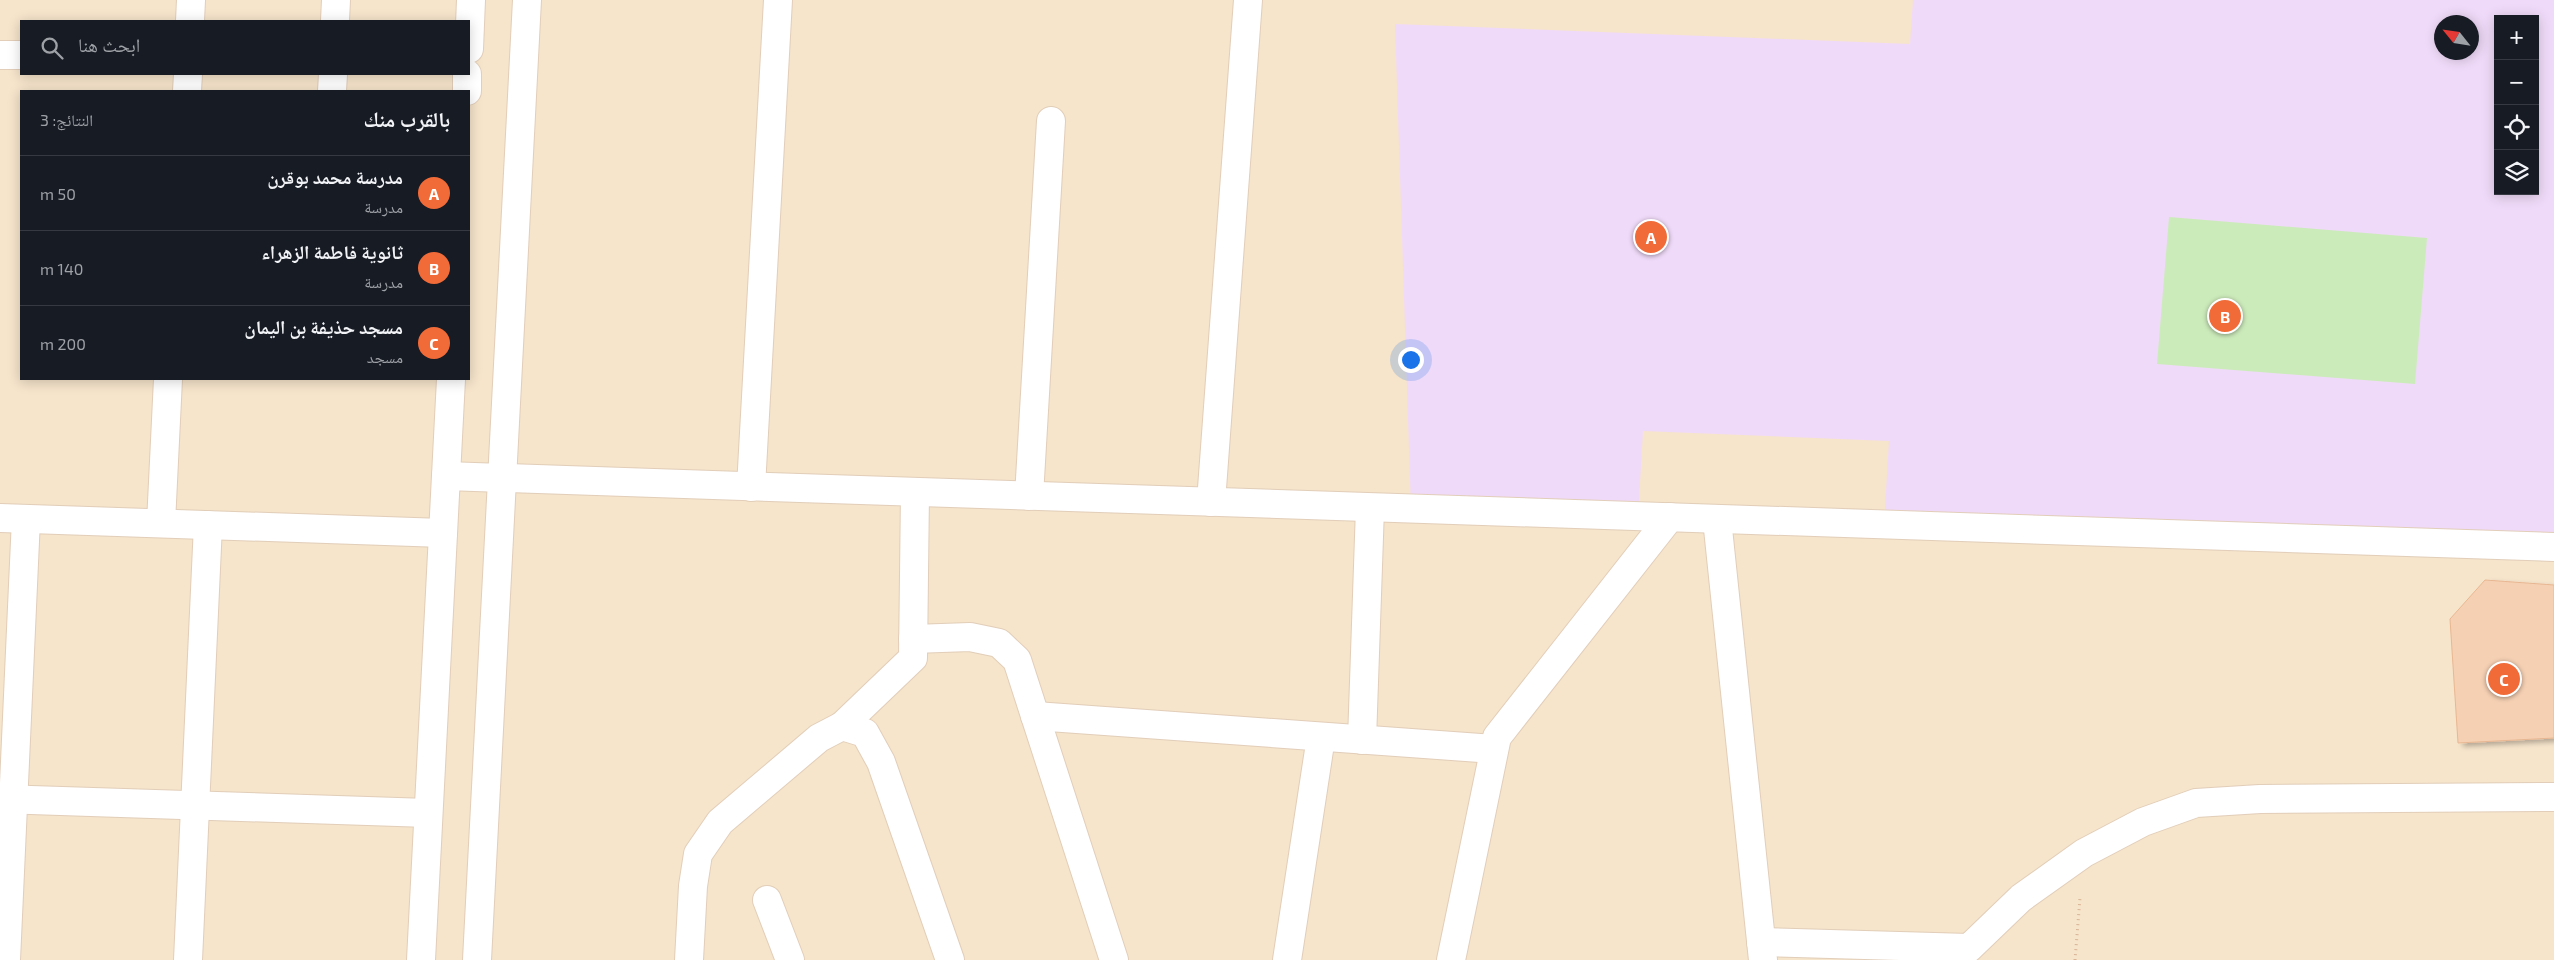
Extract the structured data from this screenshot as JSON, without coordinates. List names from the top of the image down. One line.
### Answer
{"north":"top left","page":{"map_buttons":["+","−"],"search":"ابحث هنا","heading":["بالقرب منك","النتائج: 3"],"list":[{"mark":"A","name":"مدرسة محمد بوقرن","note":"مدرسة","value":"50 m"},{"mark":"B","name":"ثانوية فاطمة الزهراء","note":"مدرسة","value":"140 m"},{"mark":"C","name":"مسجد حذيفة بن اليمان","note":"مسجد","value":"200 m"}],"pins":["A","B","C"]}}
